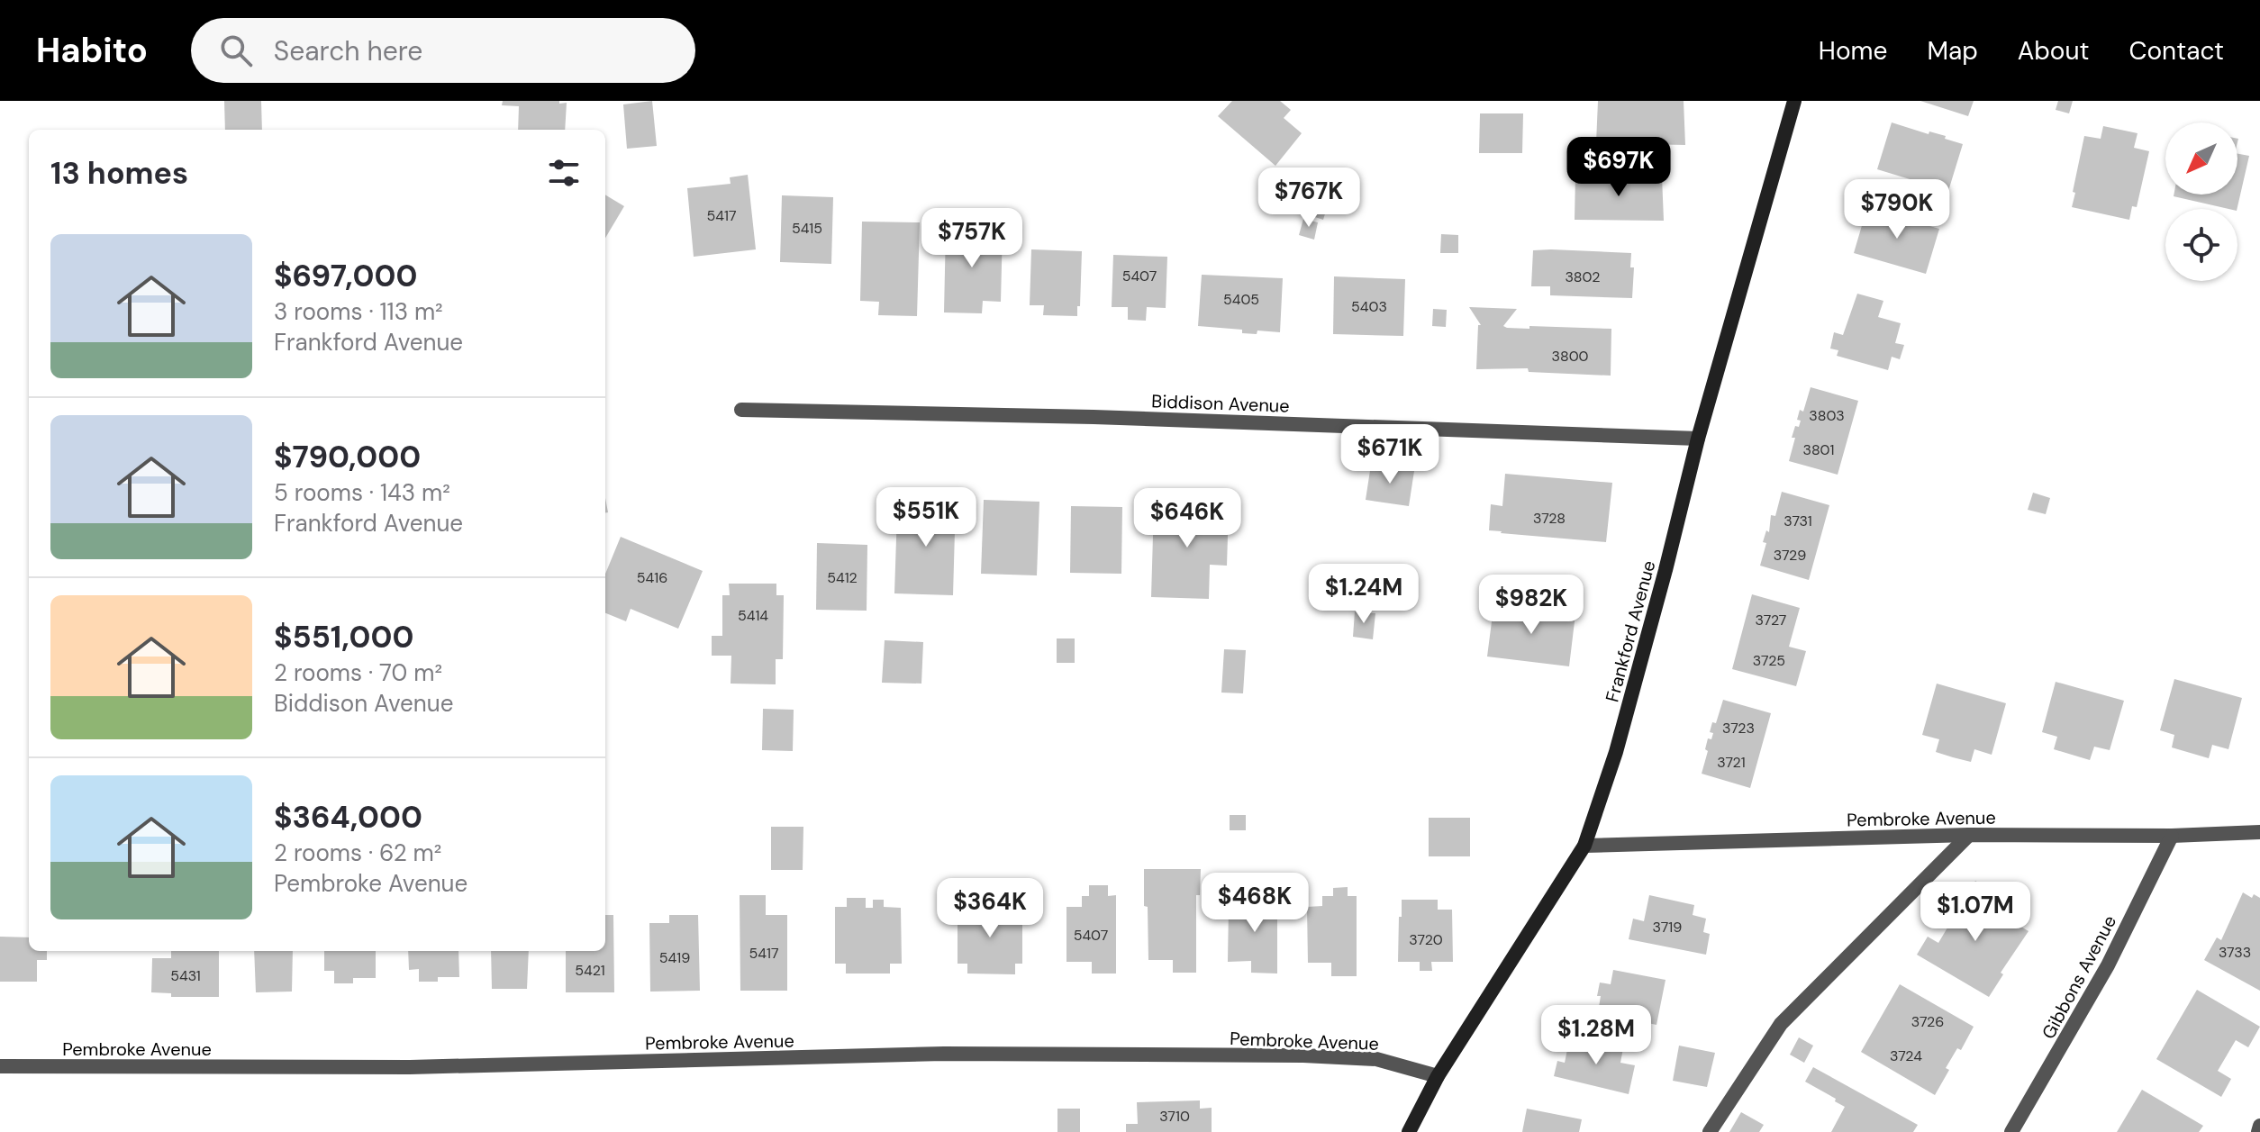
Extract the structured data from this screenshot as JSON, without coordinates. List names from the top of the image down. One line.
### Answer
{"streets":{"street":["Biddison Avenue","Frankford Avenue","Pembroke Avenue","Gibbons Avenue"]},"crossings":[["Biddison Avenue","Frankford Avenue"],["Frankford Avenue","Pembroke Avenue"],["Pembroke Avenue","Gibbons Avenue"]],"house_numbers":["5417","5415","5407","3802","5405","5403","3800","3803","3801","3728","3731","3729","5416","5412","5414","3727","3725","3723","3721","3719","5407","3720","3733","5417","5419","5421","5431","3726","3724","3710"],"north":"bottom left","page":{"header":"Habito","search":"Search here","nav":["Home","Map","About","Contact"],"heading":"13 homes","price":["$697K","$767K","$790K","$757K","$671K","$551K","$646K","$1.24M","$982K","$468K","$364K","$1.07M","$1.28M"],"list":[{"name":"$697,000","note":"3 rooms · 113 m² · Frankford Avenue"},{"name":"$790,000","note":"5 rooms · 143 m² · Frankford Avenue"},{"name":"$551,000","note":"2 rooms · 70 m² · Biddison Avenue"},{"name":"$364,000","note":"2 rooms · 62 m² · Pembroke Avenue"}]}}
